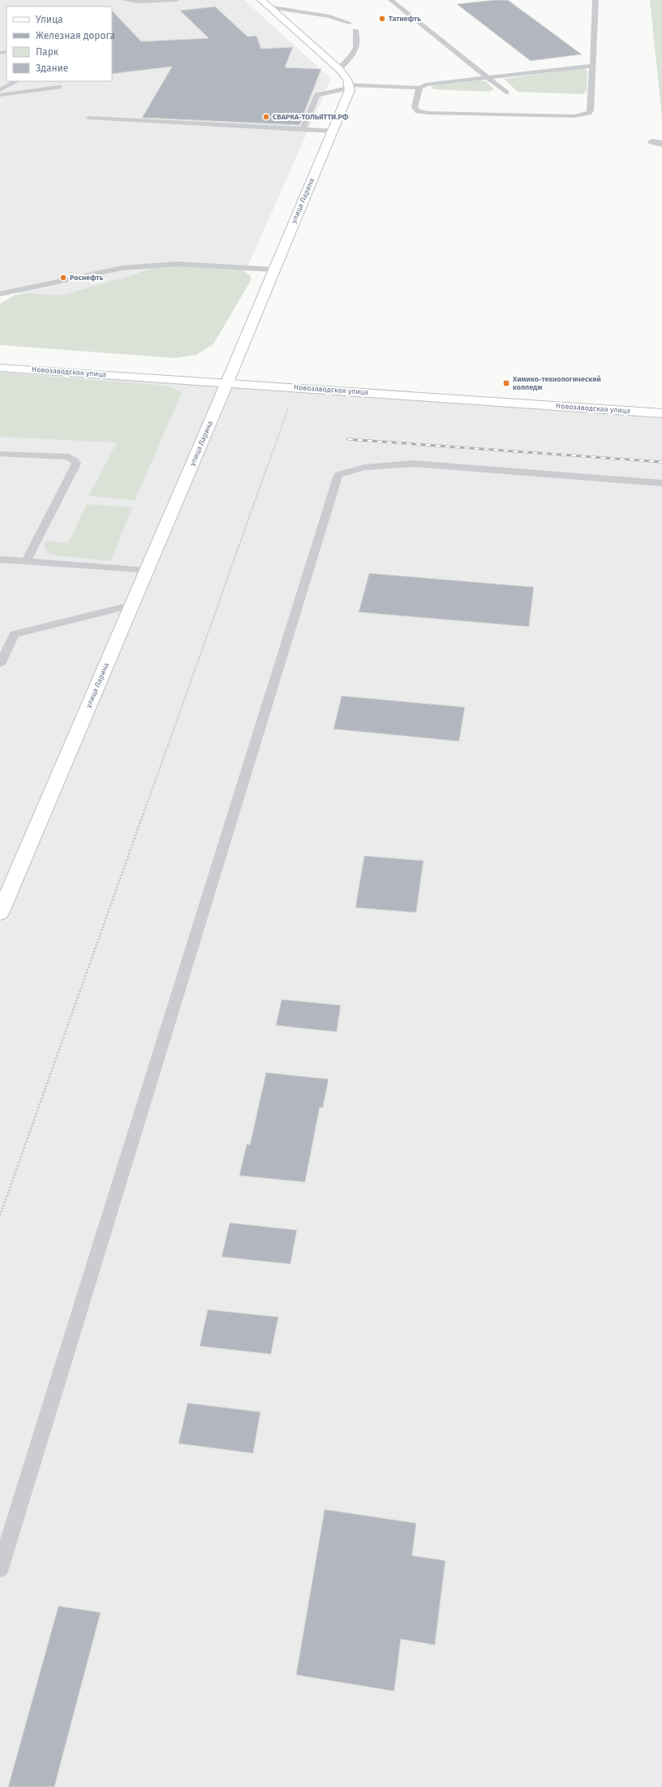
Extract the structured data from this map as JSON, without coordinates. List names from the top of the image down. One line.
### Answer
{"streets":{"main road":["улица Ларина","Новозаводская улица"]},"crossings":[["улица Ларина","Новозаводская улица"]],"places":{"other":["Татнефть","СВАРКА-ТОЛЬЯТТИ.РФ","Роснефть"],"transit":["Химико-технологический колледж"]},"legend":["Улица","Железная дорога","Парк","Здание"]}
